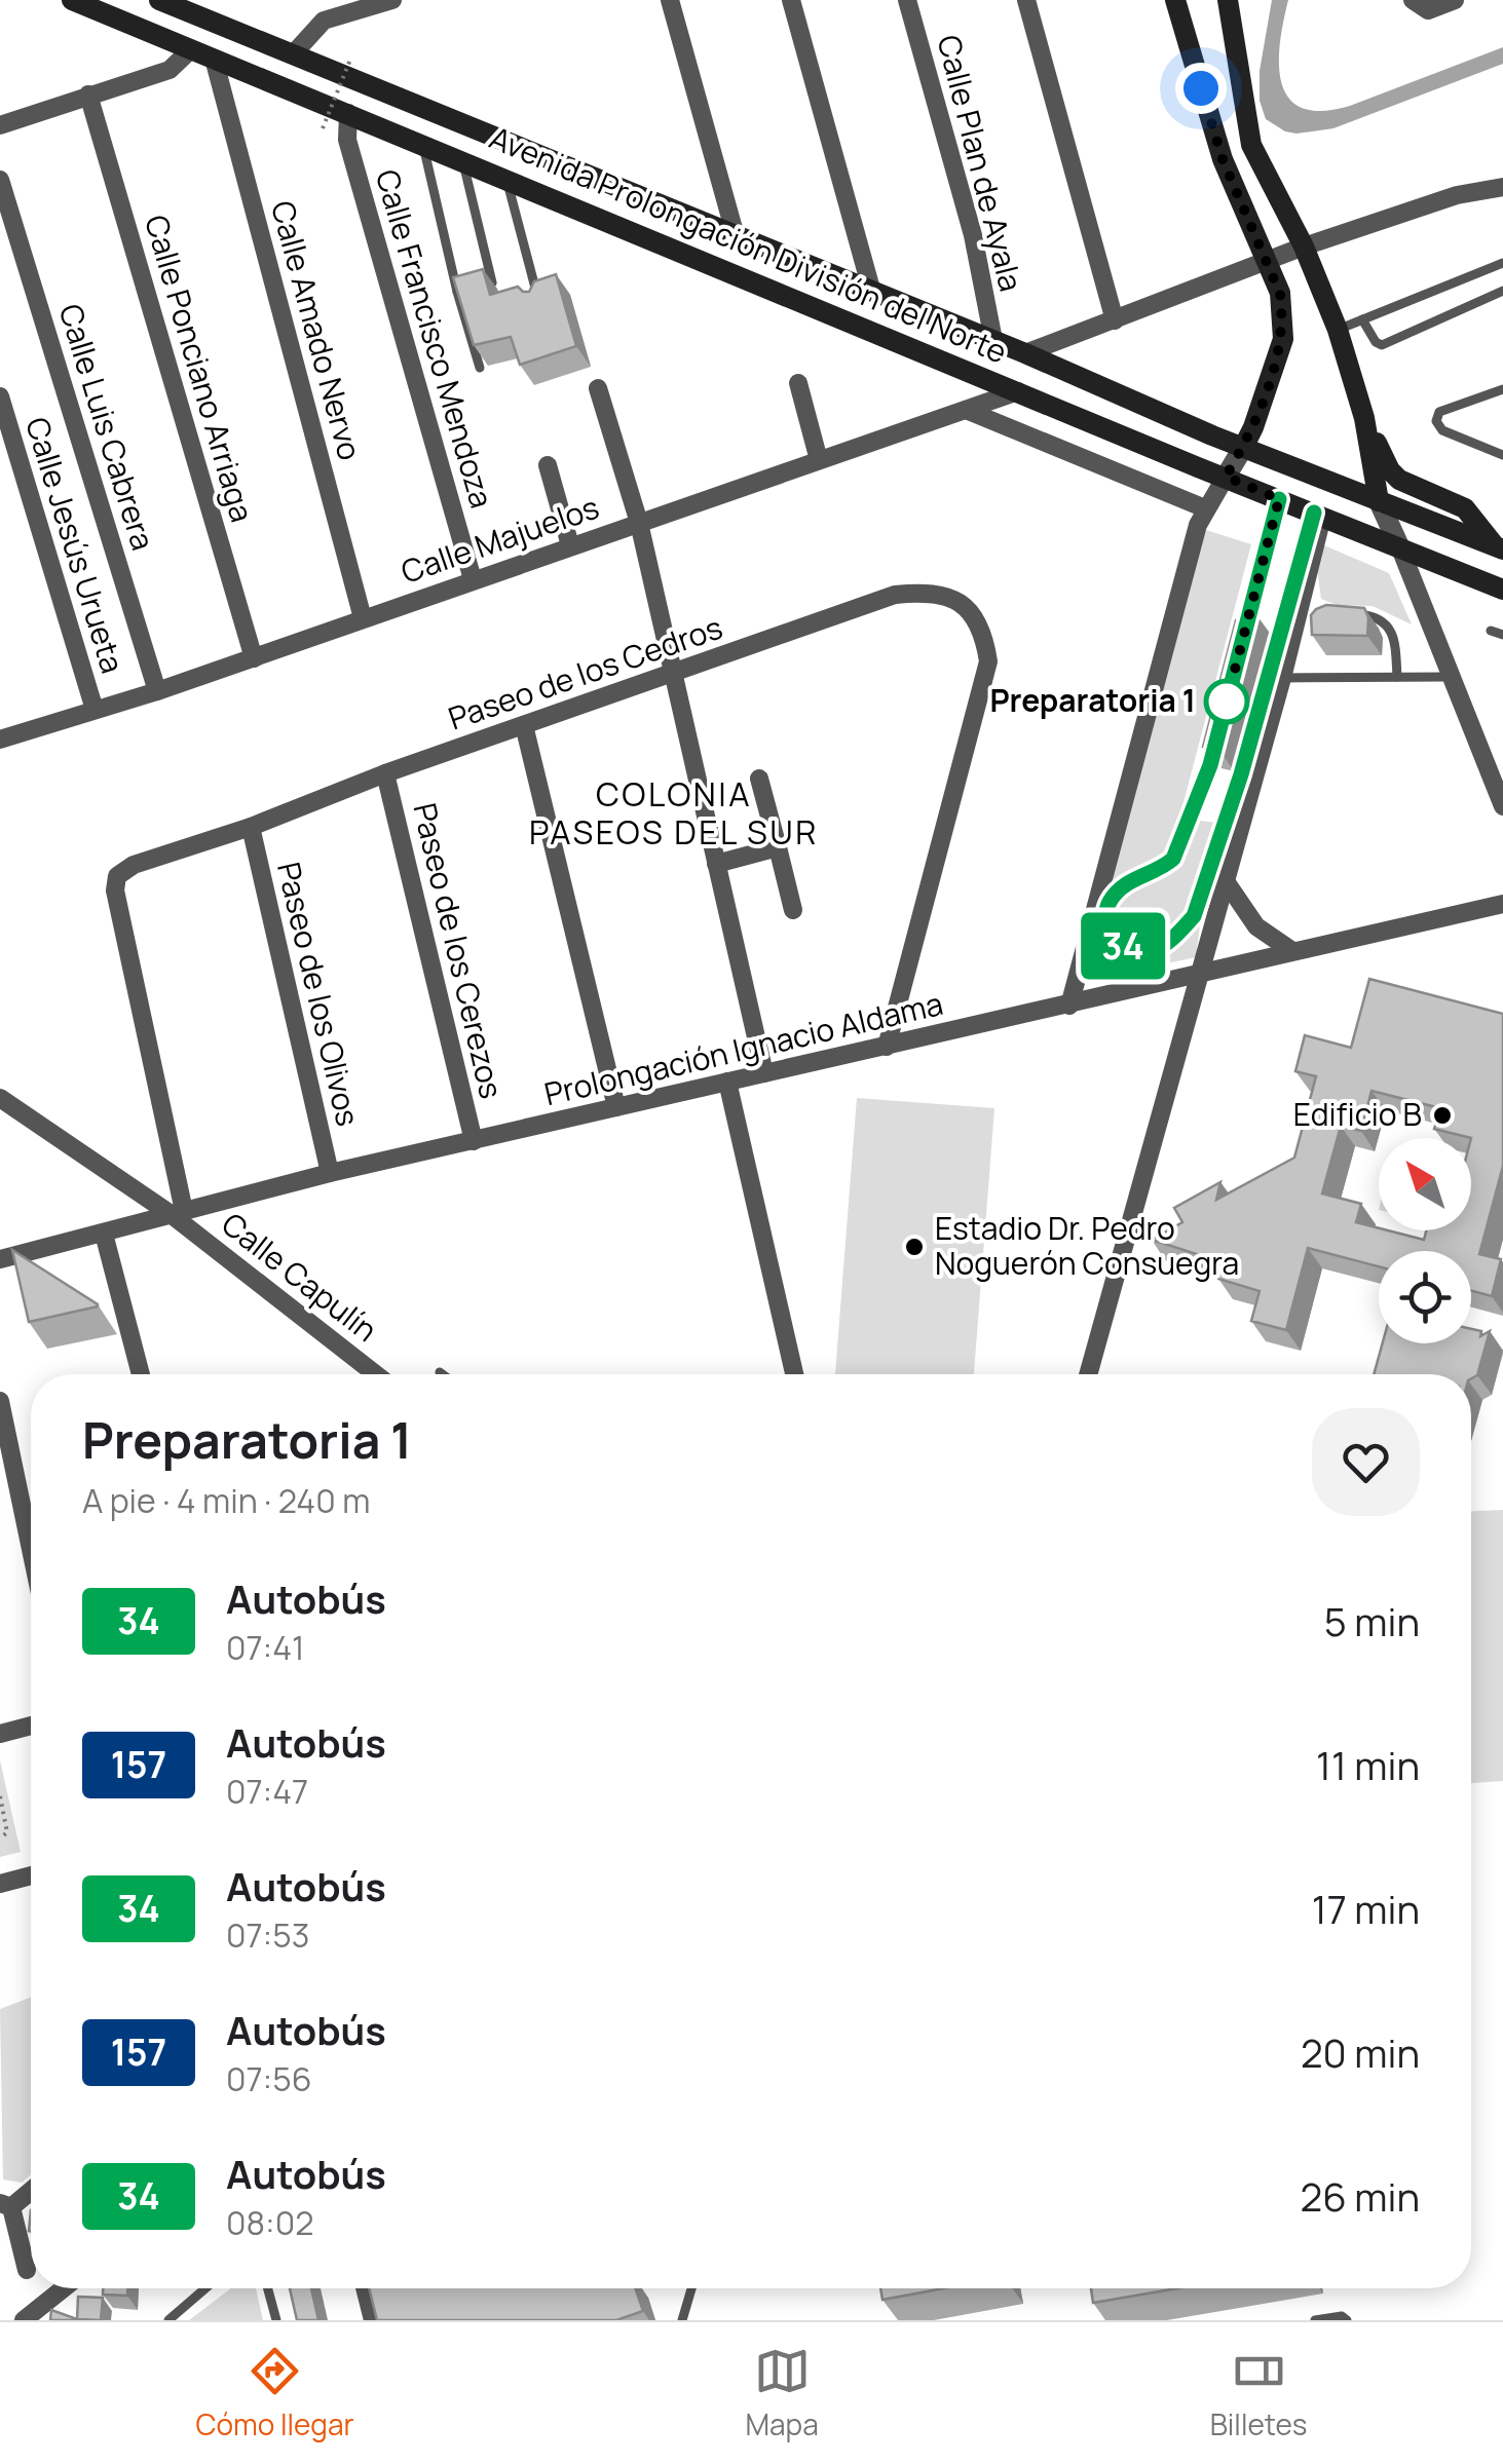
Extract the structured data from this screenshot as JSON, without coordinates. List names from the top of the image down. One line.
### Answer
{"streets":{"main road":["Avenida Prolongación División del Norte"],"street":["Calle Plan de Ayala","Calle Amado Nervo","Calle Francisco Mendoza","Calle Ponciano Arriaga","Calle Luis Cabrera","Calle Majuelos","Calle Jesús Urueta","Paseo de los Cedros","Paseo de los Cerezos","Paseo de los Olivos","Prolongación Ignacio Aldama","Calle Capulín"]},"crossings":[["Calle Plan de Ayala","Avenida Prolongación División del Norte"],["Avenida Prolongación División del Norte","Calle Amado Nervo"],["Avenida Prolongación División del Norte","Calle Francisco Mendoza"],["Avenida Prolongación División del Norte","Calle Majuelos"],["Calle Amado Nervo","Calle Majuelos"],["Calle Francisco Mendoza","Calle Majuelos"],["Calle Ponciano Arriaga","Calle Majuelos"],["Calle Luis Cabrera","Calle Majuelos"],["Calle Majuelos","Calle Jesús Urueta"],["Paseo de los Cedros","Paseo de los Cerezos"],["Paseo de los Cedros","Paseo de los Olivos"],["Paseo de los Cedros","Prolongación Ignacio Aldama"],["Paseo de los Cedros","Calle Capulín"],["Paseo de los Cerezos","Prolongación Ignacio Aldama"],["Paseo de los Olivos","Prolongación Ignacio Aldama"],["Prolongación Ignacio Aldama","Calle Capulín"]],"districts":["COLONIA PASEOS DEL SUR"],"places":["Preparatoria 1","Edificio B","Estadio Dr. Pedro Noguerón Consuegra"],"lines":["bus line 34"],"north":"top left","page":{"on_map":"34","heading":["Preparatoria 1","A pie · 4 min · 240 m"],"list":[{"mark":"34","name":"Autobús","note":"07:41","value":"5 min"},{"mark":"157","name":"Autobús","note":"07:47","value":"11 min"},{"mark":"34","name":"Autobús","note":"07:53","value":"17 min"},{"mark":"157","name":"Autobús","note":"07:56","value":"20 min"},{"mark":"34","name":"Autobús","note":"08:02","value":"26 min"}],"tabs":["Cómo llegar","Mapa","Billetes"]}}
